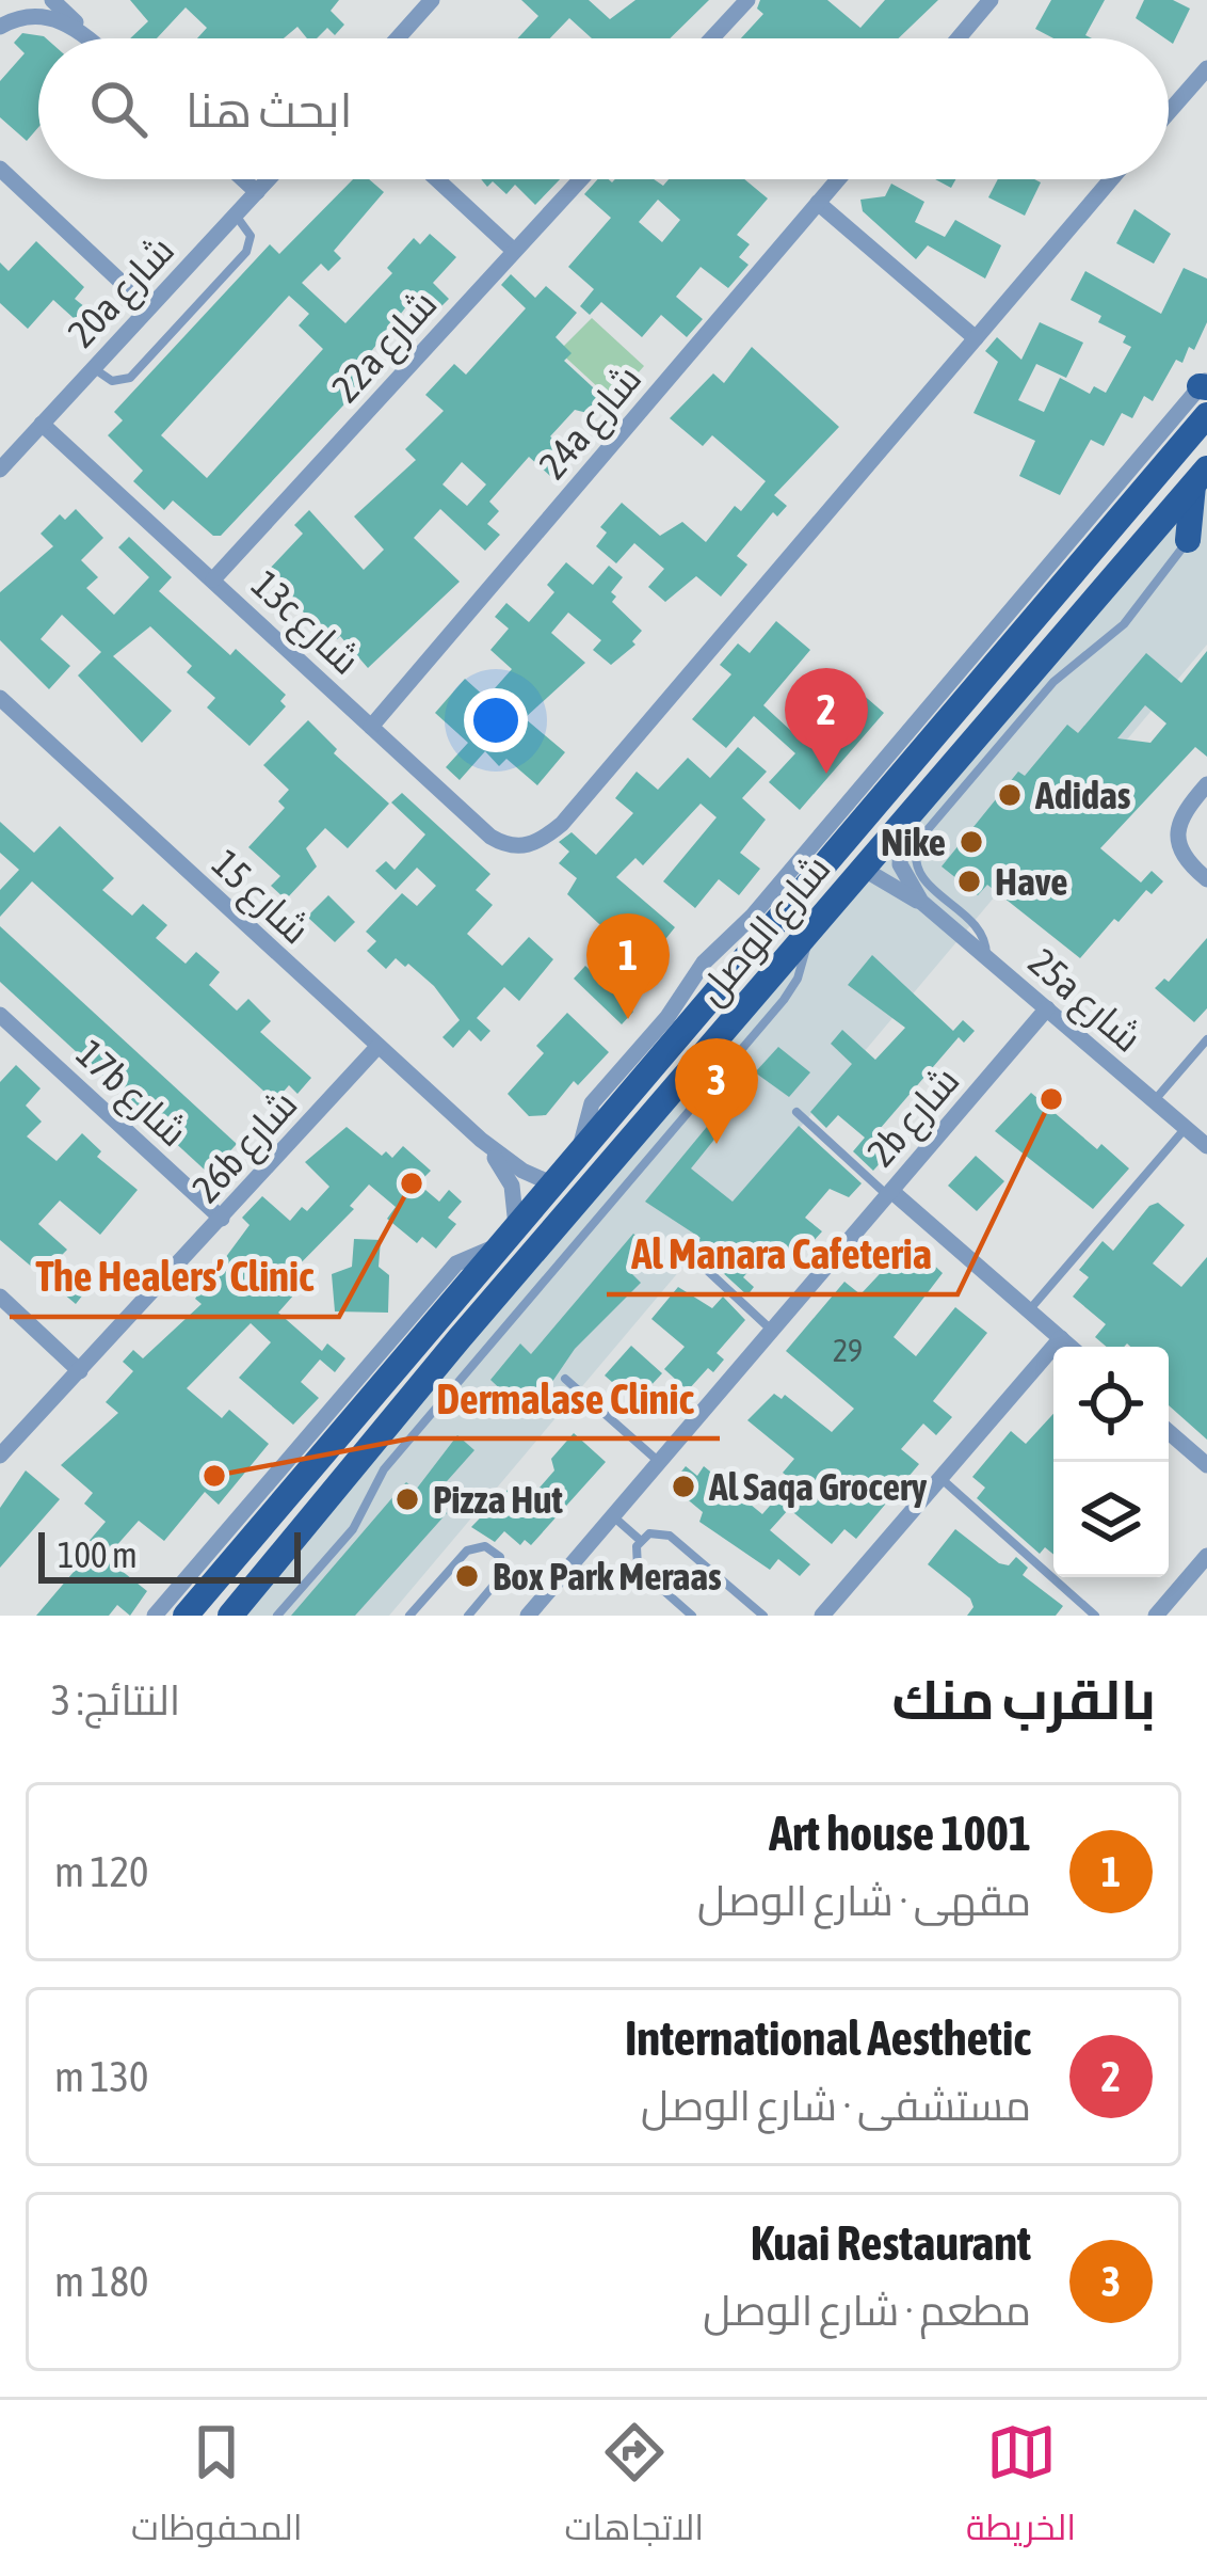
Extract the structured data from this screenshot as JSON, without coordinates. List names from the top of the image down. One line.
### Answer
{"streets":{"main road":["شارع الوصل"],"street":["20a شارع","22a شارع","24a شارع","13c شارع","شارع 15","25a شارع","17b شارع","2b شارع","26b شارع"]},"crossings":[["20a شارع","13c شارع"],["22a شارع","13c شارع"],["24a شارع","13c شارع"],["شارع 15","شارع الوصل"],["شارع 15","26b شارع"],["شارع الوصل","25a شارع"],["25a شارع","2b شارع"],["17b شارع","26b شارع"]],"places":["Adidas","Nike","Have","Al Manara Cafeteria","The Healers’ Clinic","Dermalase Clinic","Al Saqa Grocery","Pizza Hut","Box Park Meraas"],"house_numbers":["29"],"scale_bar":"100 m","page":{"search":"ابحث هنا","pins":["2","1","3"],"scale":"100 m","heading":["بالقرب منك","النتائج: 3"],"list":[{"mark":"1","name":"Art house 1001","note":"مقهى · شارع الوصل","value":"120 m"},{"mark":"2","name":"International Aesthetic","note":"مستشفى · شارع الوصل","value":"130 m"},{"mark":"3","name":"Kuai Restaurant","note":"مطعم · شارع الوصل","value":"180 m"}],"nav":["الخريطة","الاتجاهات","المحفوظات"]}}
